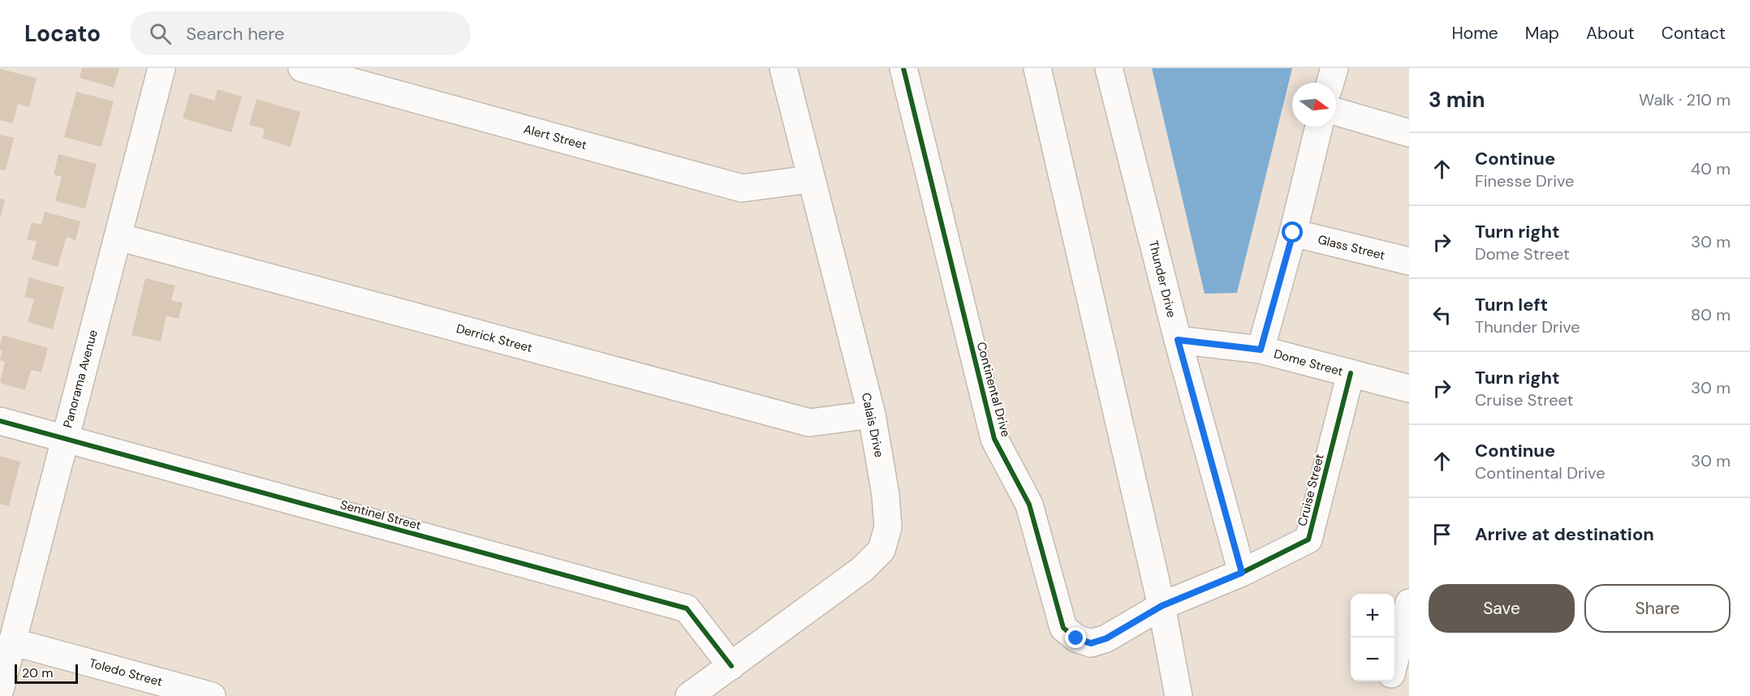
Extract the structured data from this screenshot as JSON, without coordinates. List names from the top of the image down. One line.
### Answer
{"streets":{"street":["Alert Street","Glass Street","Thunder Drive","Derrick Street","Dome Street","Panorama Avenue","Continental Drive","Calais Drive","Cruise Street","Sentinel Street","Toledo Street"]},"crossings":[["Alert Street","Calais Drive"],["Thunder Drive","Dome Street"],["Thunder Drive","Cruise Street"],["Derrick Street","Panorama Avenue"],["Derrick Street","Calais Drive"],["Dome Street","Cruise Street"],["Panorama Avenue","Sentinel Street"],["Panorama Avenue","Toledo Street"],["Continental Drive","Cruise Street"],["Calais Drive","Sentinel Street"]],"scale_bar":"20 m","north":"right","page":{"header":"Locato","search":"Search here","nav":["Home","Map","About","Contact"],"heading":["3 min","Walk · 210 m"],"list":[["Continue","Finesse Drive","40 m"],["Turn right","Dome Street","30 m"],["Turn left","Thunder Drive","80 m"],["Turn right","Cruise Street","30 m"],["Continue","Continental Drive","30 m"],"Arrive at destination"],"buttons":["Save","Share"],"map_buttons":["+","−"],"scale":"20 m"}}
